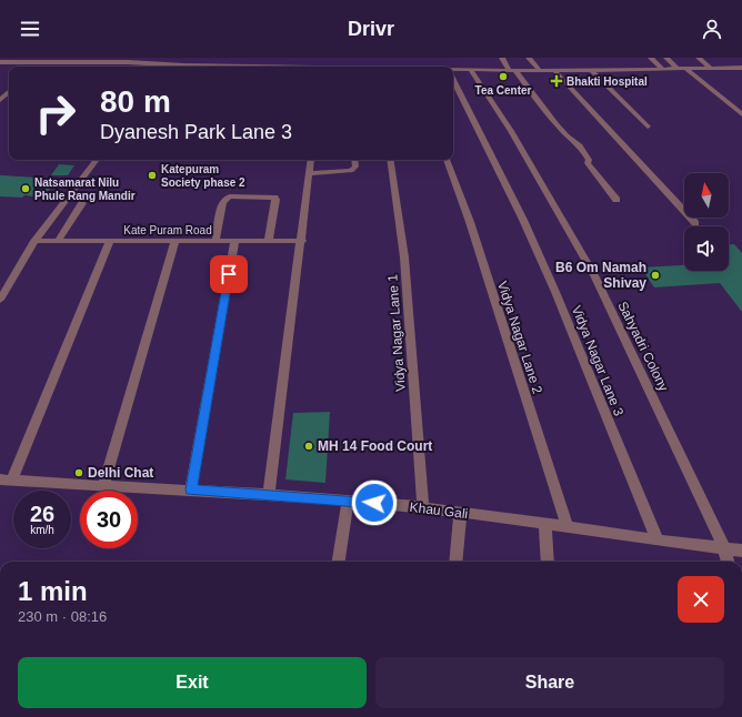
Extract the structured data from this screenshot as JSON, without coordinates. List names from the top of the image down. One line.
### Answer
{"streets":{"street":["Kate Puram Road","Vidya Nagar Lane 1","Vidya Nagar Lane 2","Sahyadri Colony","Vidya Nagar Lane 3","Khau Gali"]},"crossings":[["Vidya Nagar Lane 1","Khau Gali"],["Vidya Nagar Lane 2","Khau Gali"],["Sahyadri Colony","Khau Gali"],["Vidya Nagar Lane 3","Khau Gali"]],"places":{"other":["Tea Center","Katepuram Society phase 2","Natsamarat Nilu Phule Rang Mandir","B6 Om Namah Shivay","MH 14 Food Court","Delhi Chat"],"health":["Bhakti Hospital"]},"north":"top","page":{"header":"Drivr","turn":["80 m","Dyanesh Park Lane 3"],"speed":"26 km/h","limit":"30","heading":["1 min","230 m · 08:16"],"buttons":["Exit","Share"]}}
